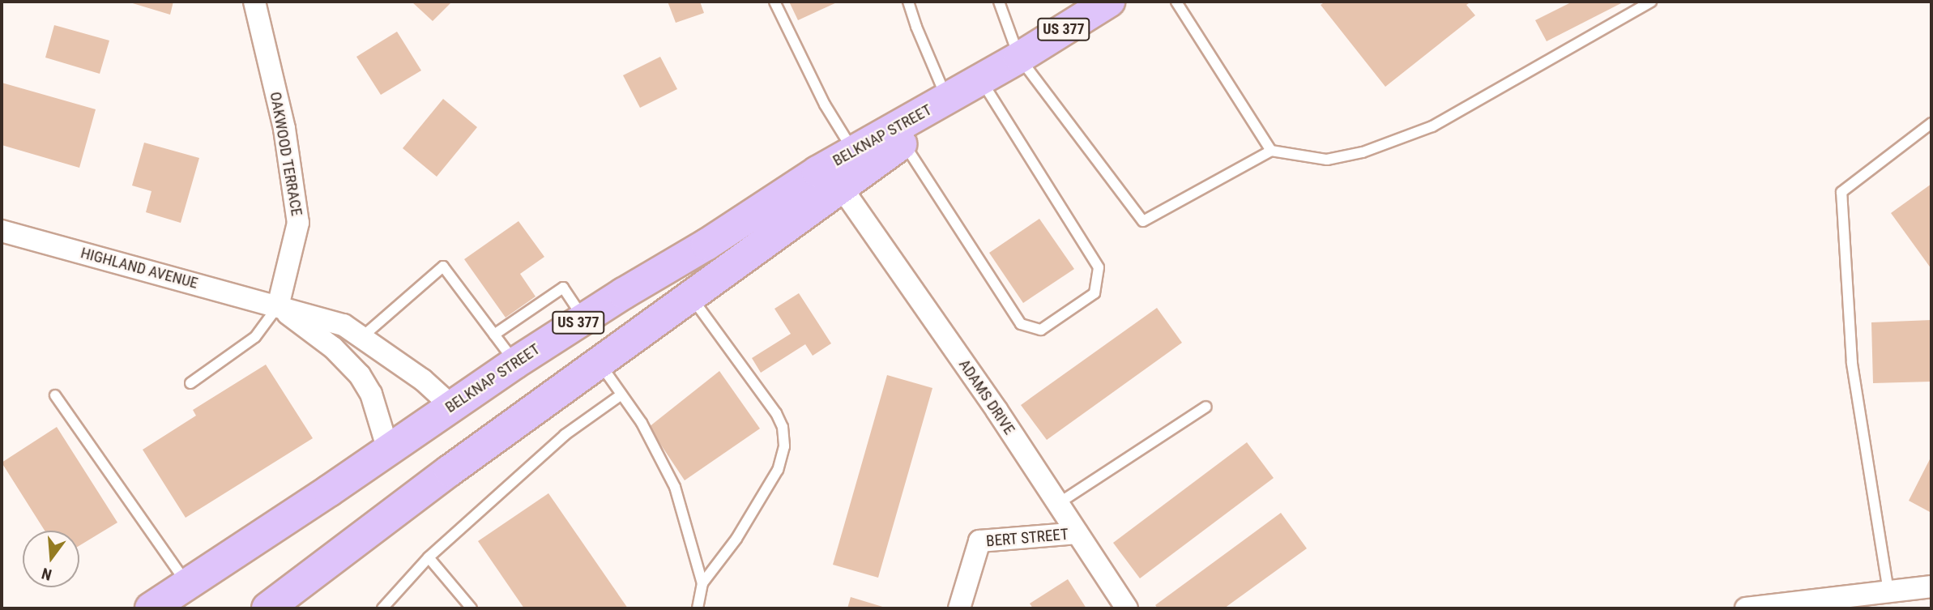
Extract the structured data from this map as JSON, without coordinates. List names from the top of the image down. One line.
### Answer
{"streets":{"main road":["US 377","BELKNAP STREET"],"street":["OAKWOOD TERRACE","HIGHLAND AVENUE","ADAMS DRIVE","BERT STREET"]},"crossings":[["BELKNAP STREET","ADAMS DRIVE"],["OAKWOOD TERRACE","HIGHLAND AVENUE"],["ADAMS DRIVE","BERT STREET"]],"north":"bottom"}
